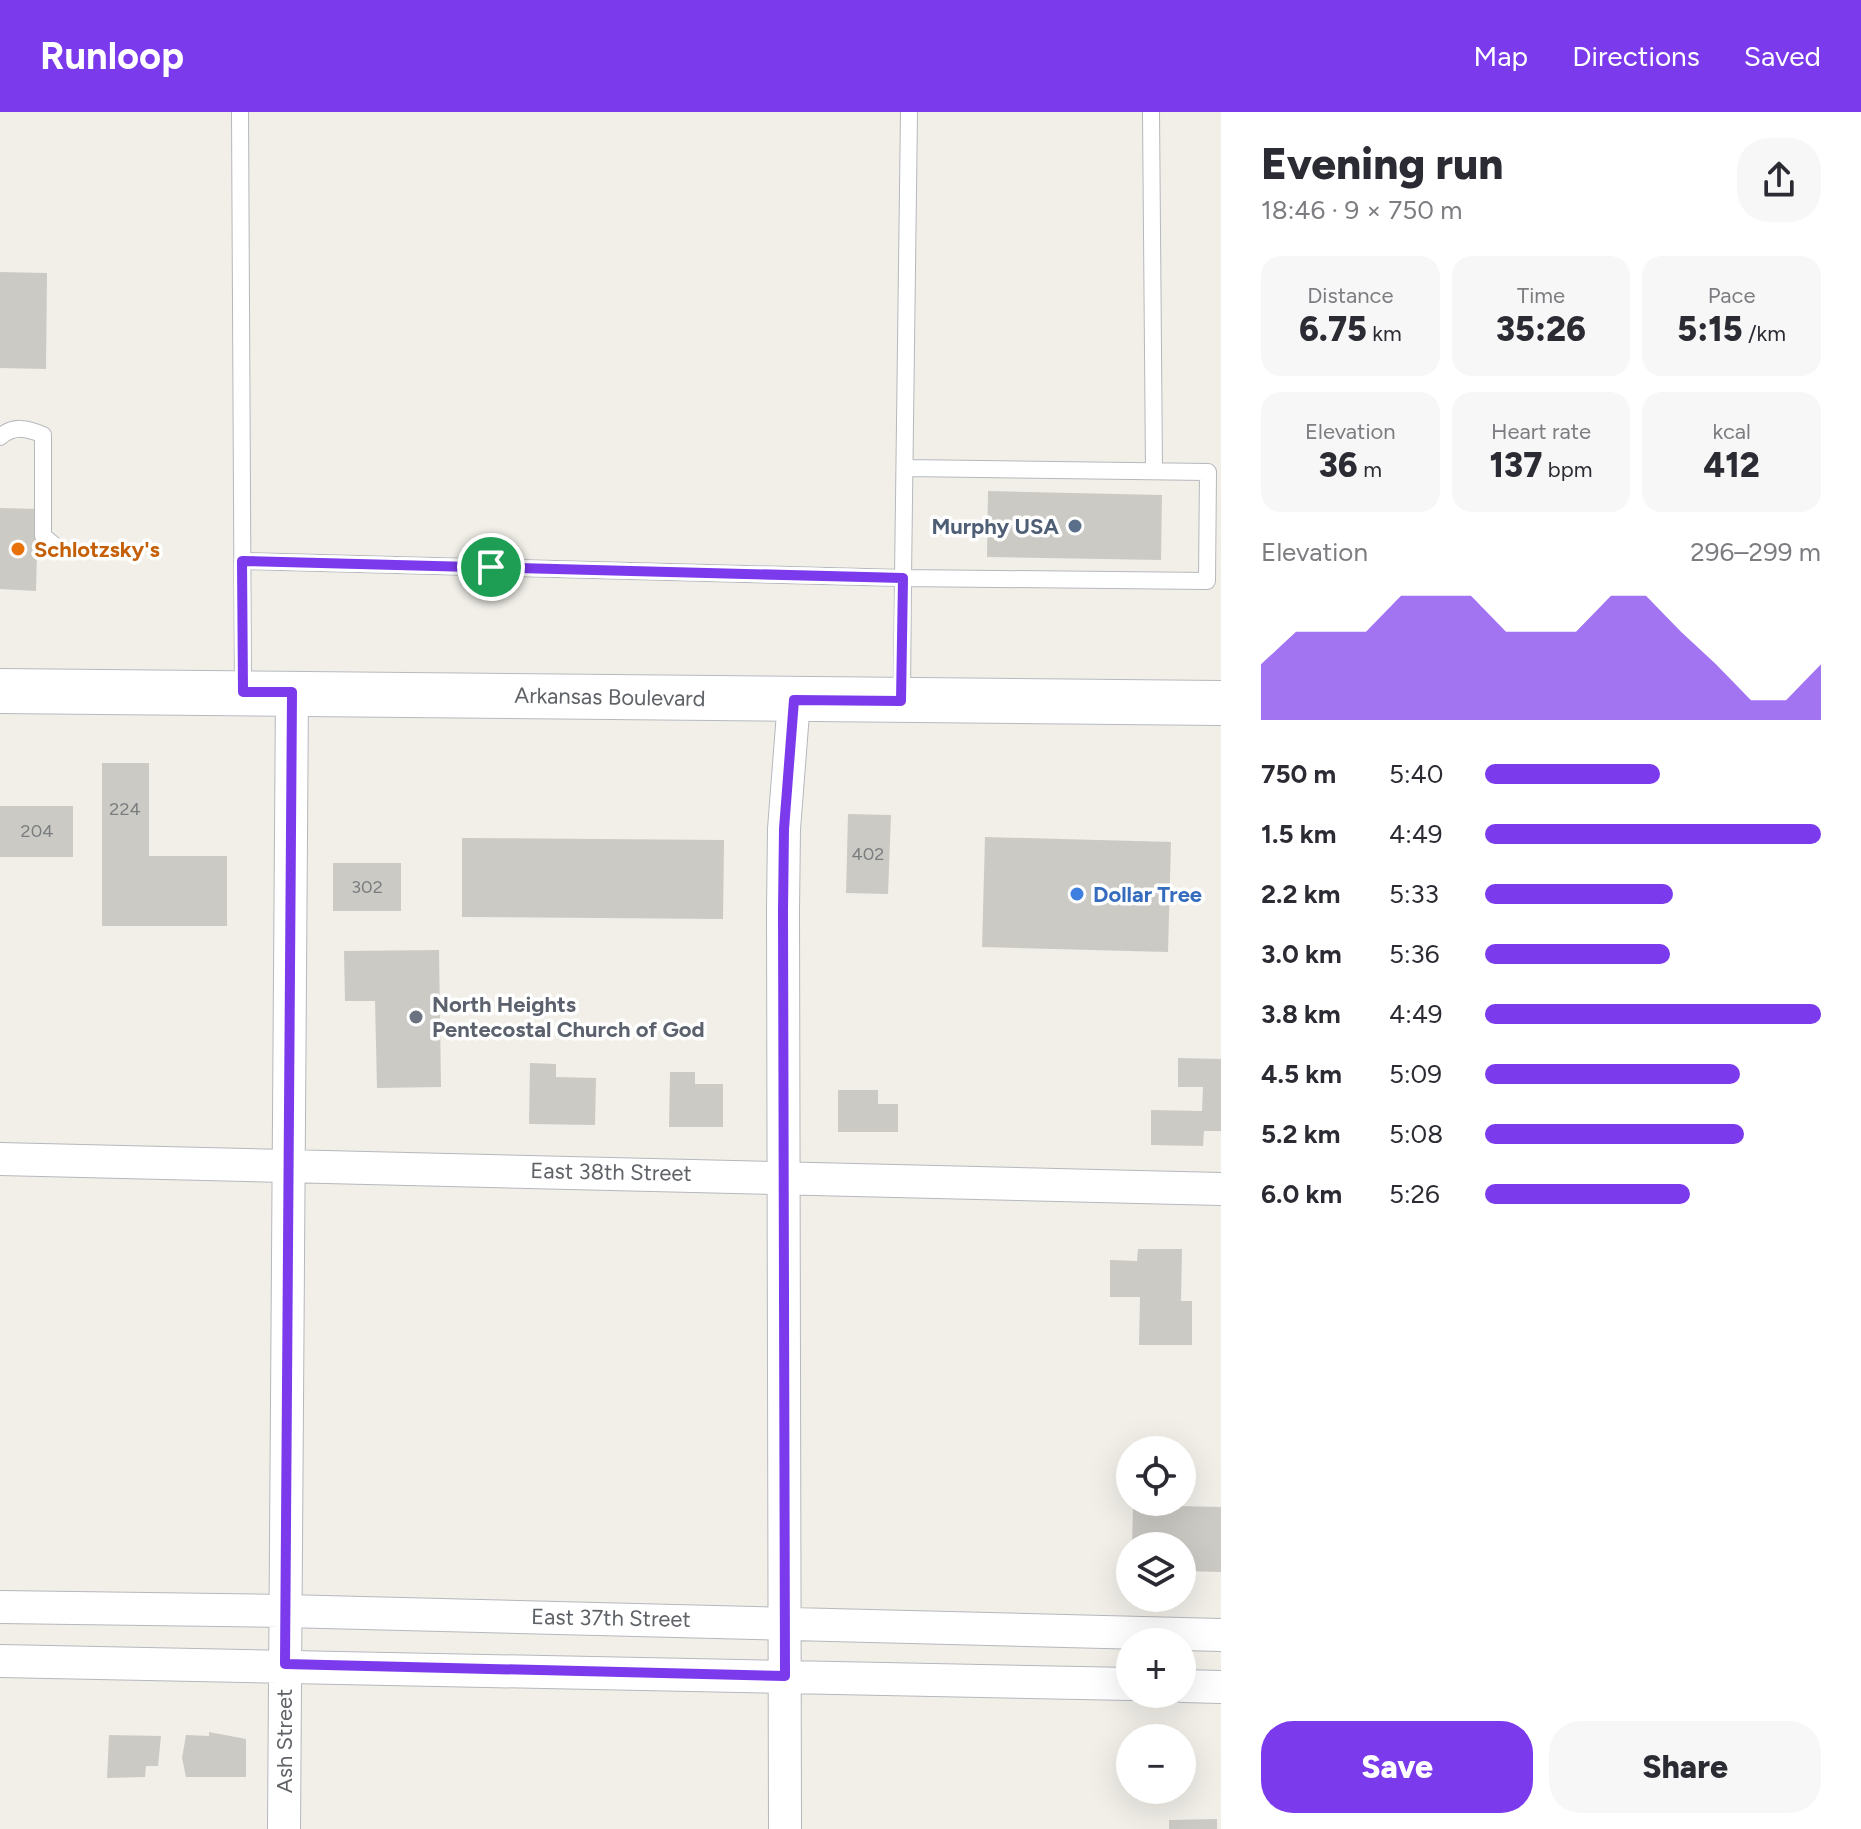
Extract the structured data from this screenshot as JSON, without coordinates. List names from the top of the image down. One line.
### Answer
{"streets":{"main road":["Arkansas Boulevard"],"street":["East 38th Street","East 37th Street","Ash Street"]},"crossings":[["Arkansas Boulevard","Ash Street"],["East 38th Street","Ash Street"],["East 37th Street","Ash Street"]],"places":["Murphy USA","Schlotzsky's","Dollar Tree","North Heights Pentecostal Church of God"],"house_numbers":["224","204","402","302"],"page":{"header":"Runloop","nav":["Map","Directions","Saved"],"heading":["Evening run","18:46 · 9 × 750 m"],"stats":[["Distance","6.75 km"],["Time","35:26"],["Pace","5:15 /km"],["Elevation","36 m"],["Heart rate","137 bpm"],["kcal","412"]],"chart":["Elevation","296–299 m"],"list":[{"name":"750 m","note":"5:40"},{"name":"1.5 km","note":"4:49"},{"name":"2.2 km","note":"5:33"},{"name":"3.0 km","note":"5:36"},{"name":"3.8 km","note":"4:49"},{"name":"4.5 km","note":"5:09"},{"name":"5.2 km","note":"5:08"},{"name":"6.0 km","note":"5:26"}],"map_buttons":["+","−"],"buttons":["Save","Share"]}}
